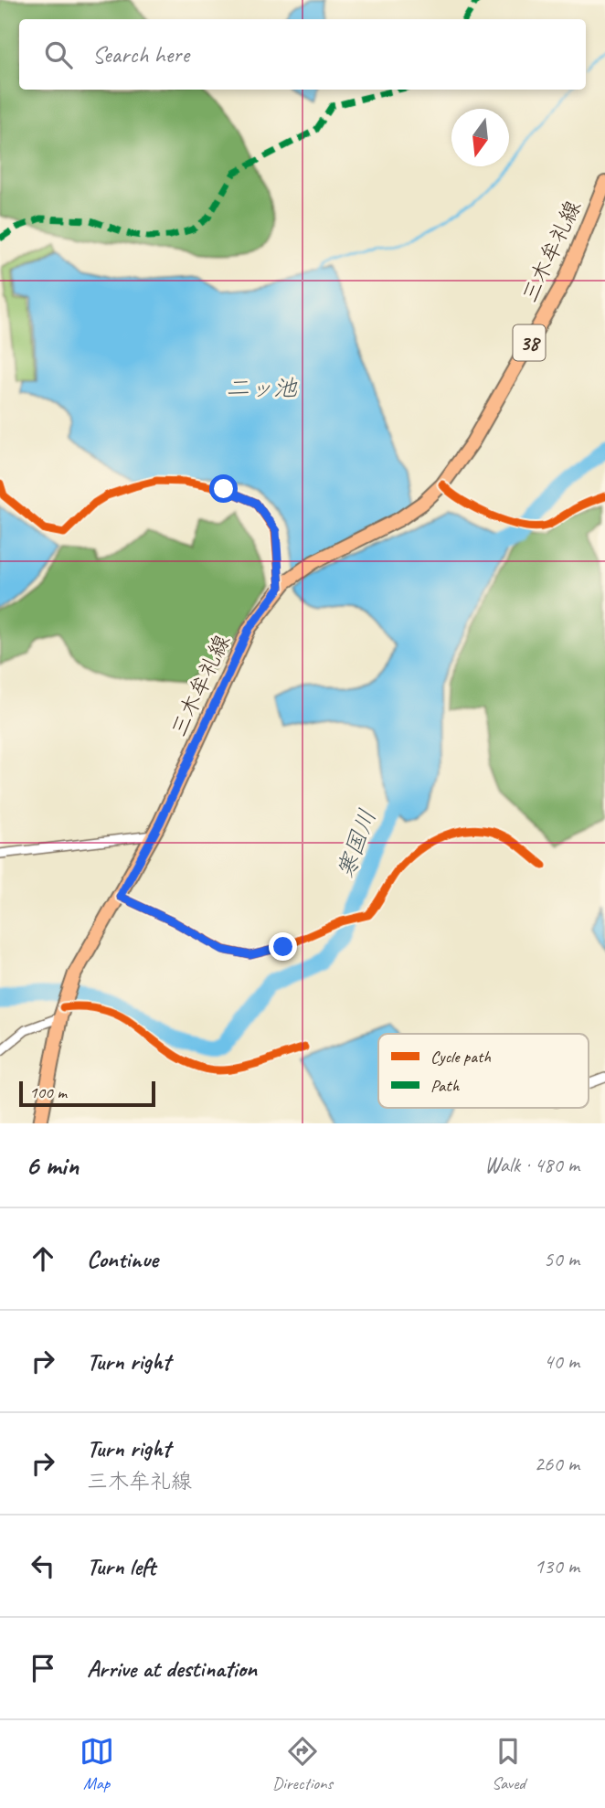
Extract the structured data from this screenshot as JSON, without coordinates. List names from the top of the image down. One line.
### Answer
{"streets":{"main road":["三木牟礼線","38"]},"water":["二ッ池","寒国川"],"legend":["Cycle path","Path"],"scale_bar":"100 m","north":"bottom","page":{"search":"Search here","scale":"100 m","heading":["6 min","Walk · 480 m"],"list":[["Continue","50 m"],["Turn right","40 m"],["Turn right","三木牟礼線","260 m"],["Turn left","130 m"],"Arrive at destination"],"nav":["Map","Directions","Saved"]}}
